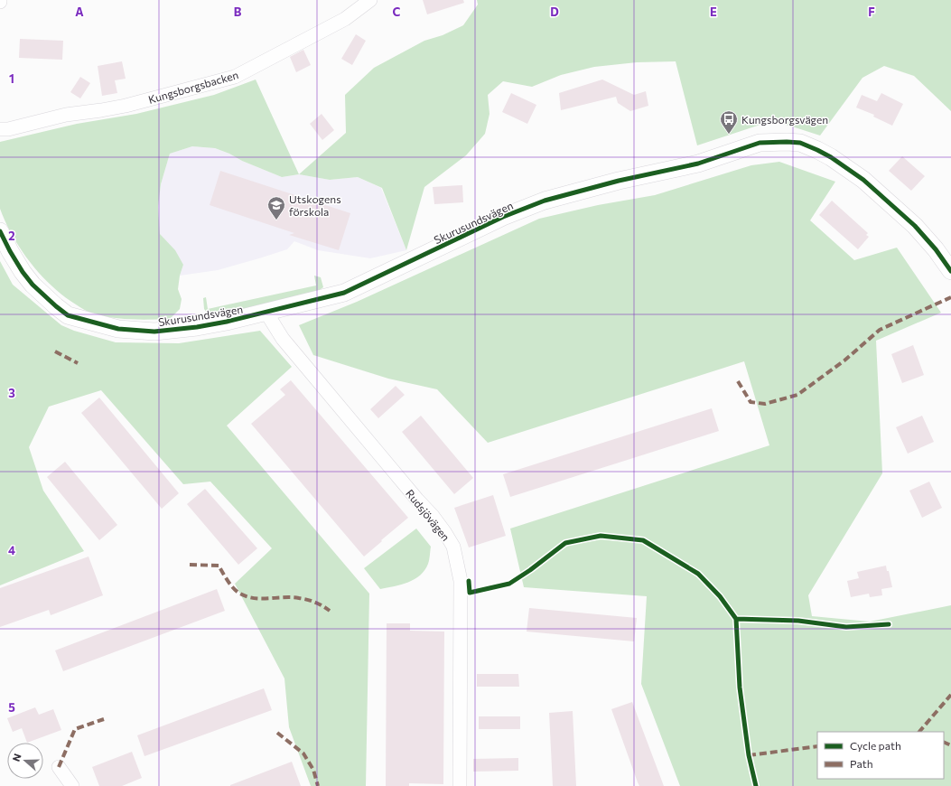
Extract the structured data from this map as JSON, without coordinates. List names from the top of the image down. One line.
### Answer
{"streets":{"street":["Kungsborgsbacken","Skurusundsvägen","Rudsjövägen"]},"crossings":[["Skurusundsvägen","Rudsjövägen"]],"places":{"bus stop":["Kungsborgsvägen"],"school or university":["Utskogens förskola"]},"legend":["Cycle path","Path"],"north":"left","grid":{"columns":["A","B","C","D","E","F"],"rows":["1","2","3","4","5"]}}
